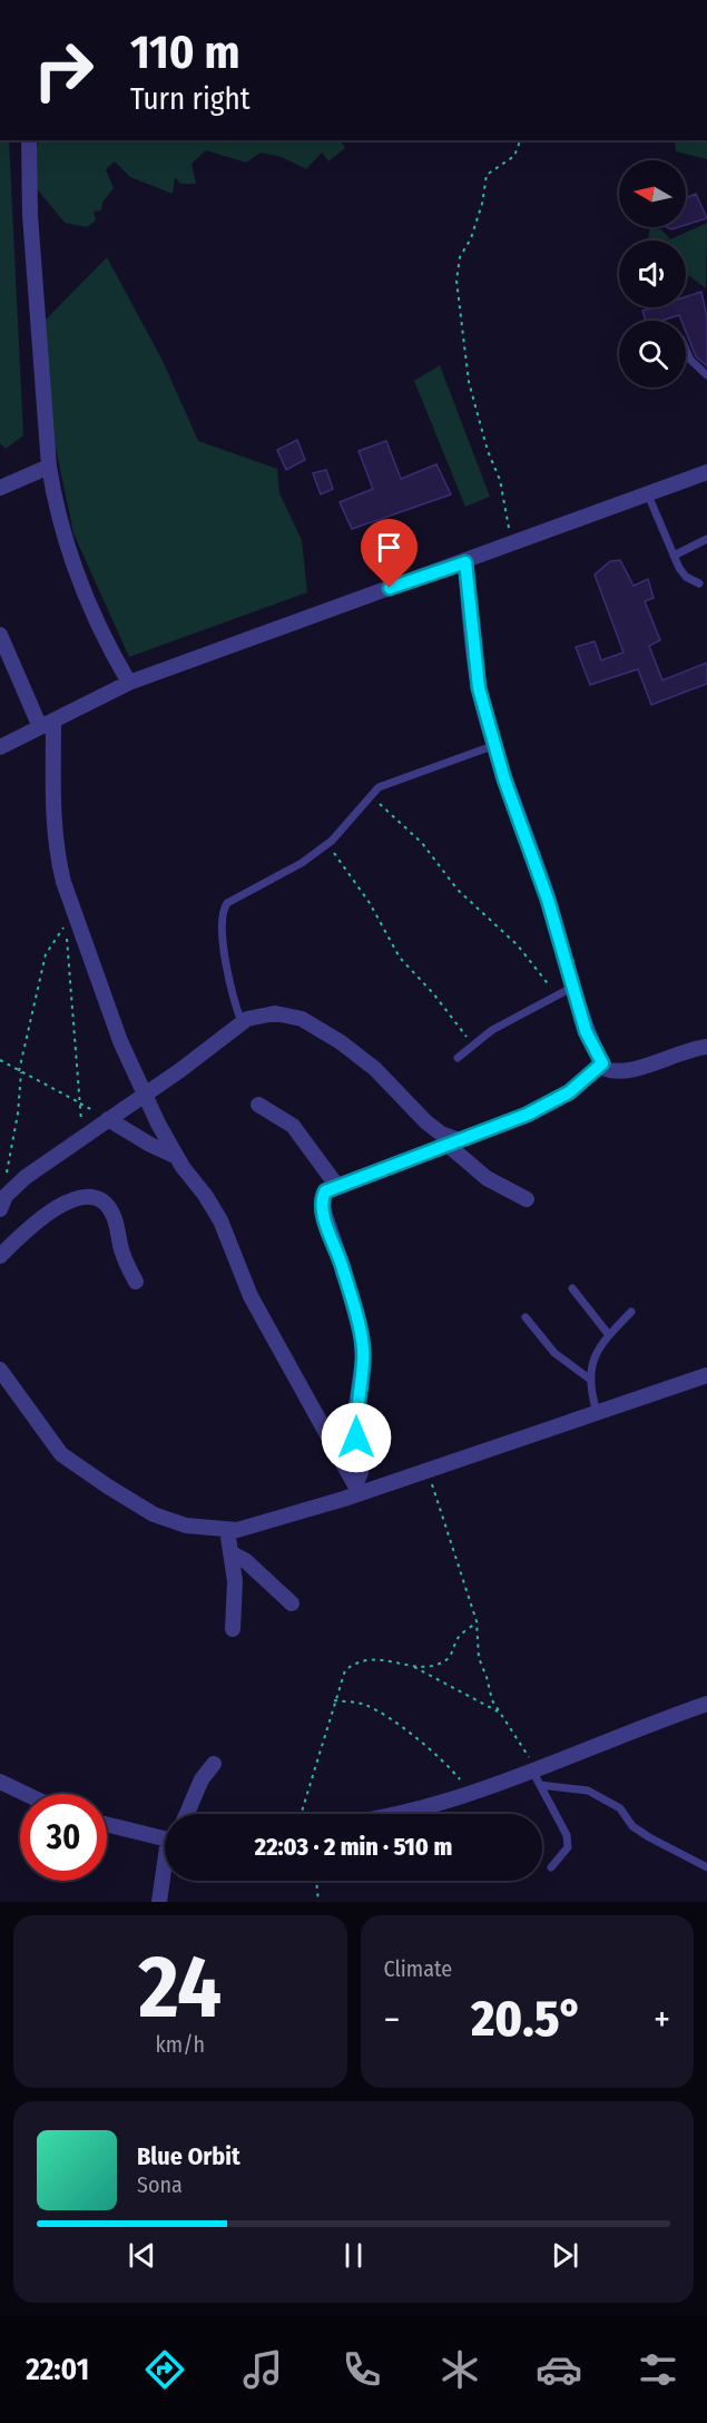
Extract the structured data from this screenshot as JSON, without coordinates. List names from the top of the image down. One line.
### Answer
{"north":"left","page":{"turn":["110 m","Turn right"],"limit":"30","trip":"22:03 · 2 min · 510 m","tile":[["24","km/h"],"Climate"],"heat":["−","20.5°","+"],"song":["Blue Orbit","Sona"],"tabs":"22:01"}}
